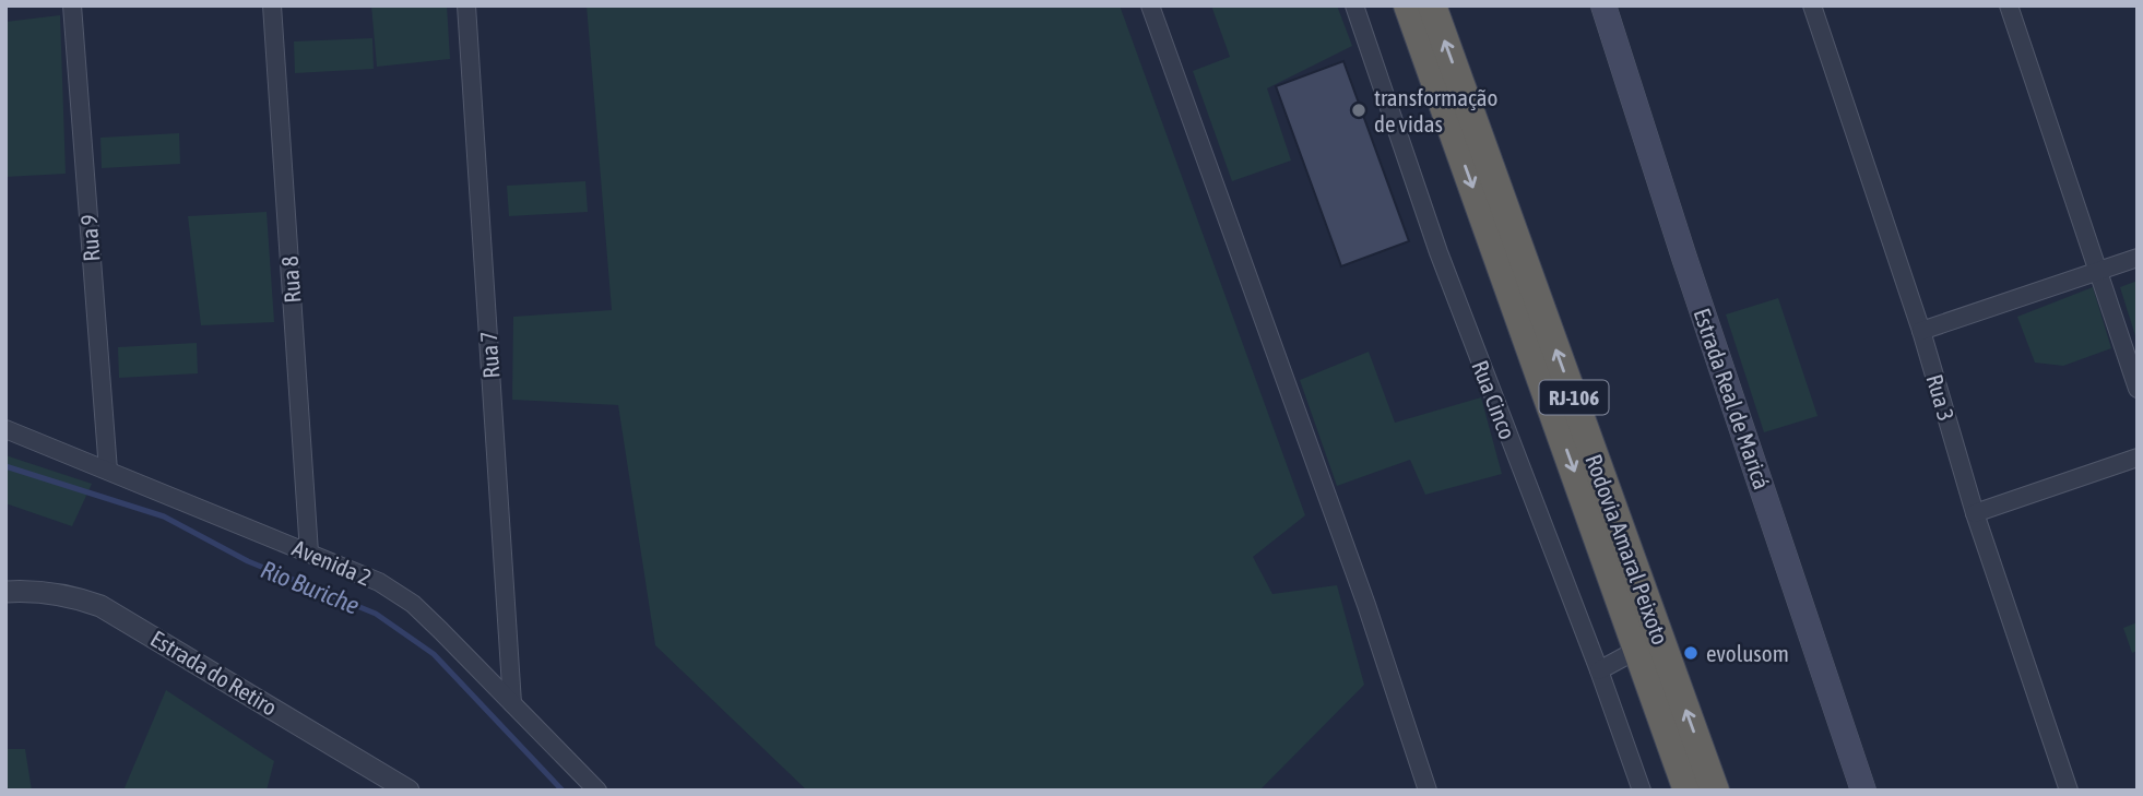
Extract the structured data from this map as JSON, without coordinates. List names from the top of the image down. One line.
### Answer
{"streets":{"highway":["RJ-106","Rodovia Amaral Peixoto"],"main road":["Estrada Real de Maricá"],"street":["Rua 9","Rua 8","Rua 7","Rua 3","Rua Cinco","Avenida 2","Estrada do Retiro"]},"crossings":[["Rua 9","Avenida 2"],["Rua 8","Avenida 2"],["Rua 7","Avenida 2"]],"water":["Rio Buriche"],"places":["transformação de vidas","evolusom"]}
